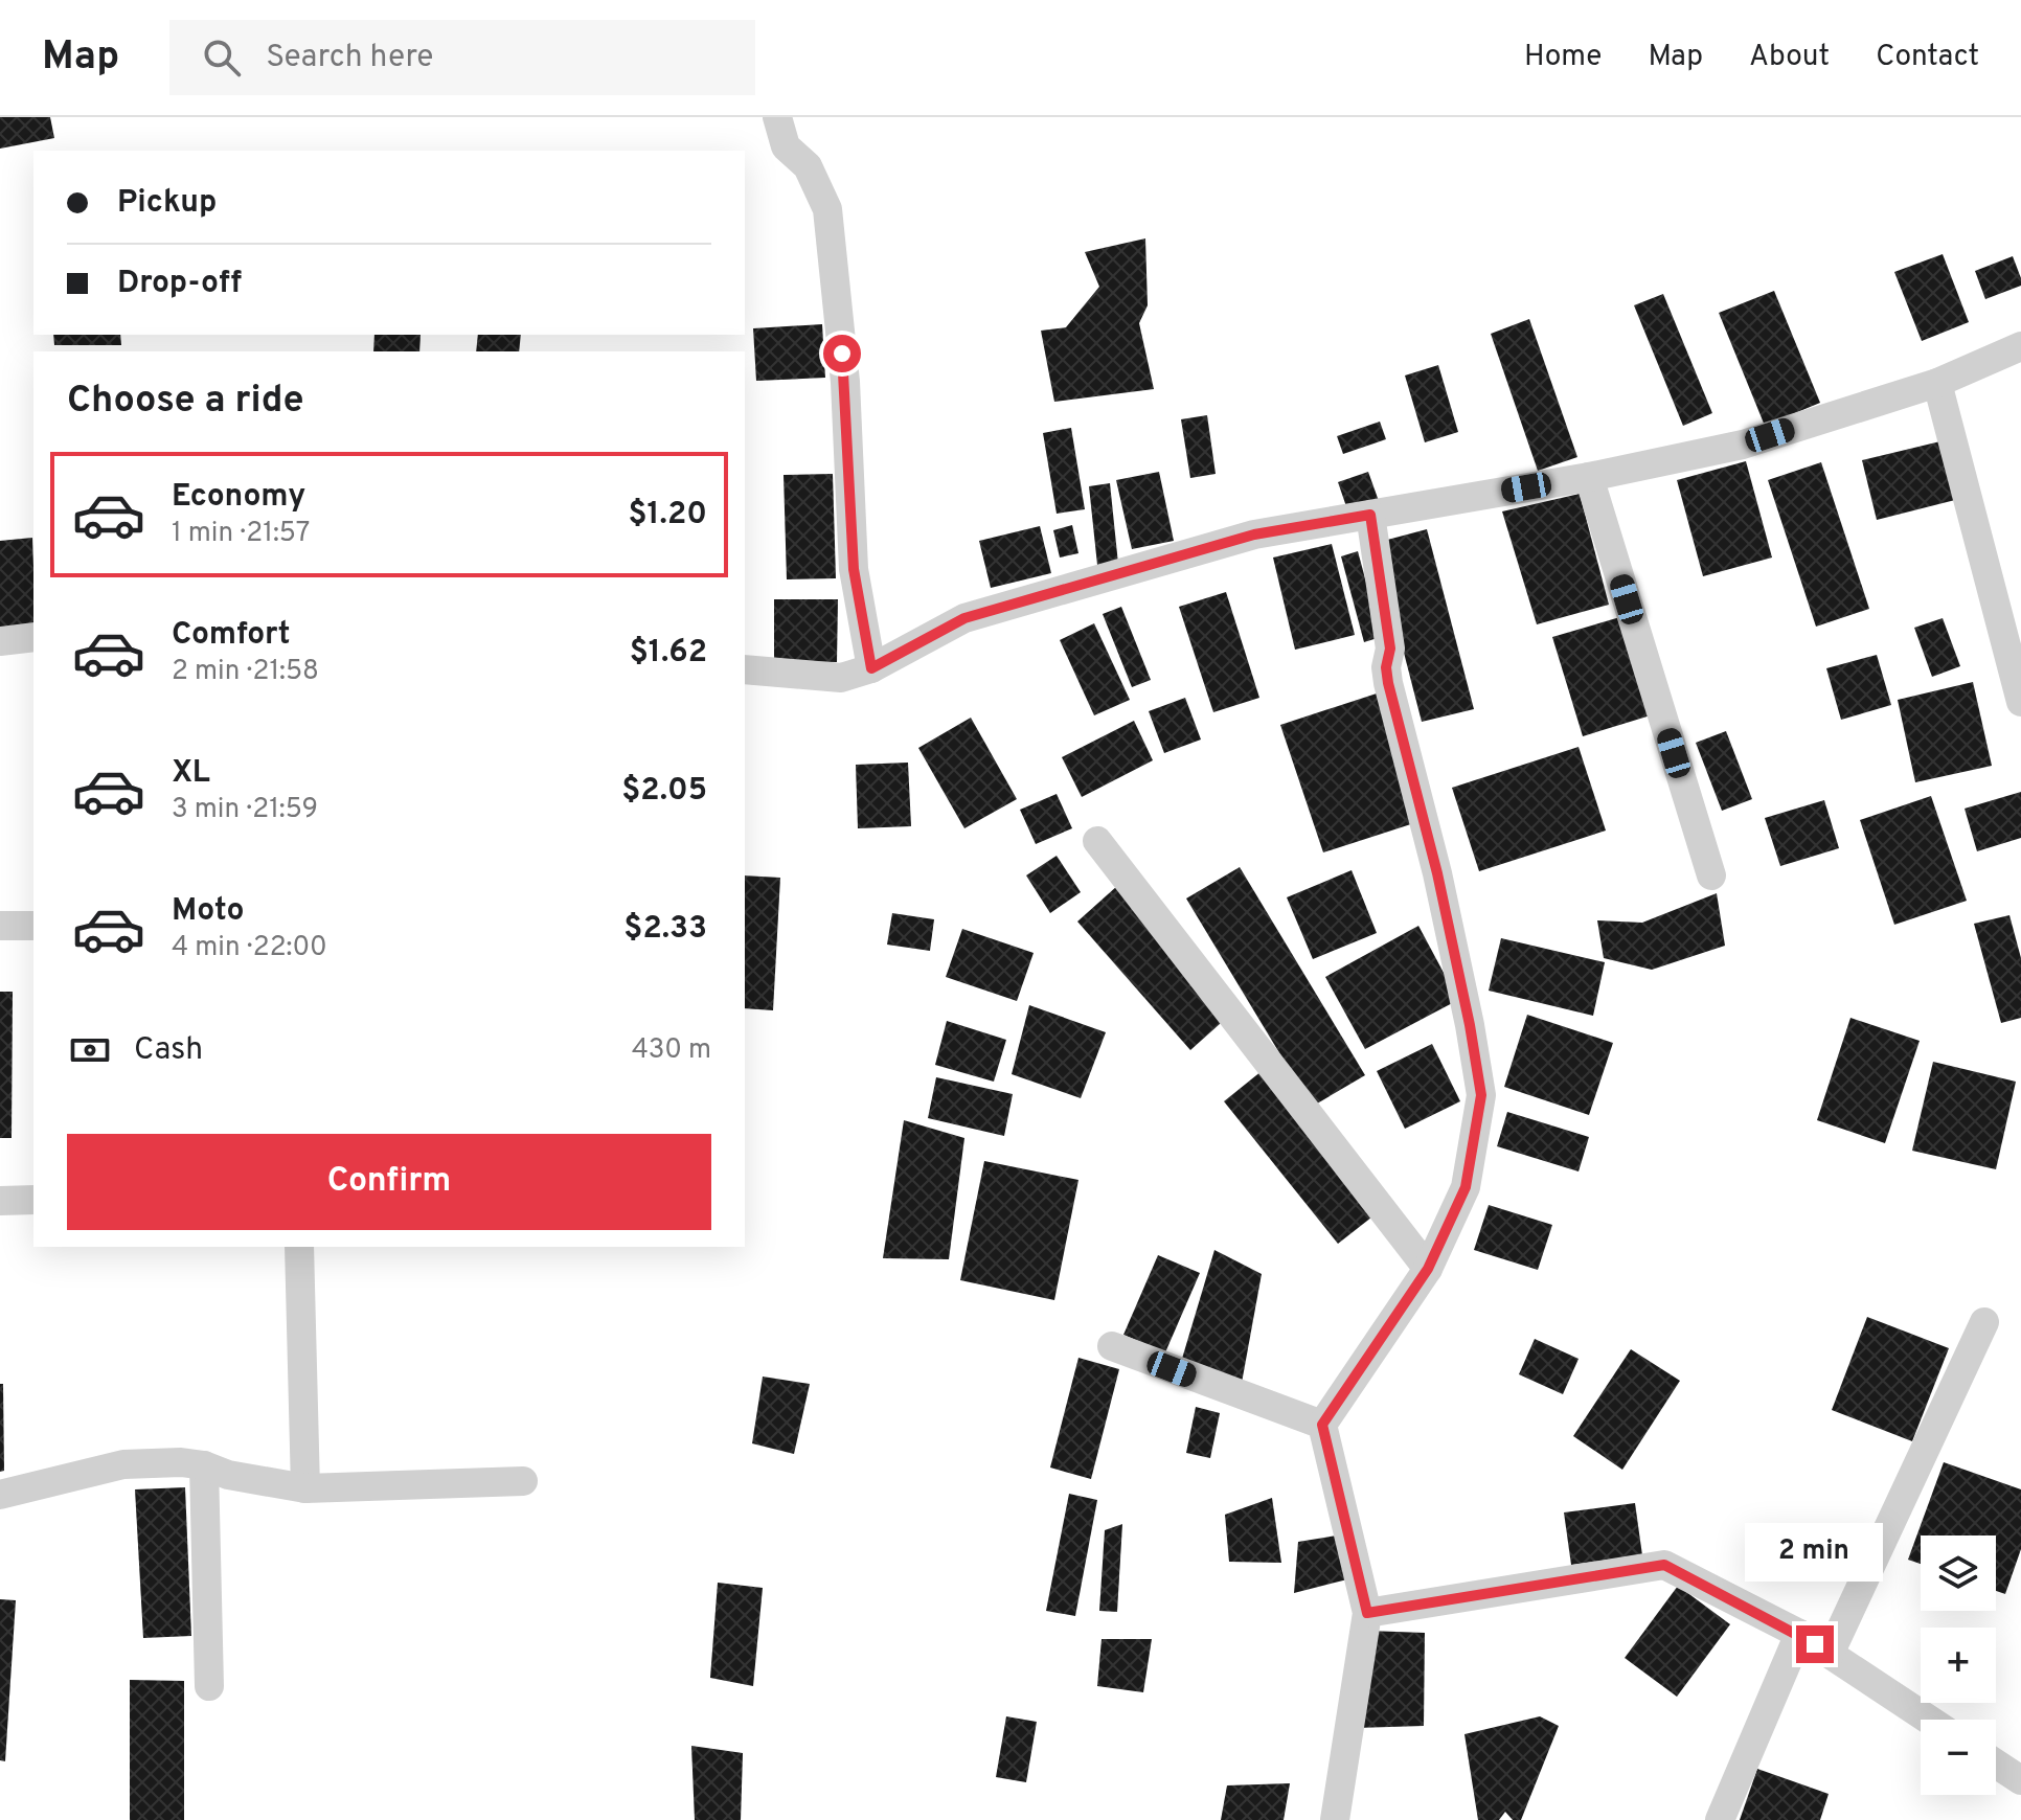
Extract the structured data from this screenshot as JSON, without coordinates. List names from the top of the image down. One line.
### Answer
{"page":{"header":"Map","search":"Search here","nav":["Home","Map","About","Contact"],"banner":["Pickup","Drop-off"],"heading":"Choose a ride","list":[{"name":"Economy","note":"1 min · 21:57","value":"$1.20"},{"name":"Comfort","note":"2 min · 21:58","value":"$1.62"},{"name":"XL","note":"3 min · 21:59","value":"$2.05"},{"name":"Moto","note":"4 min · 22:00","value":"$2.33"}],"pay":["Cash","430 m"],"buttons":"Confirm","bubble":"2 min","map_buttons":["+","−"]}}
